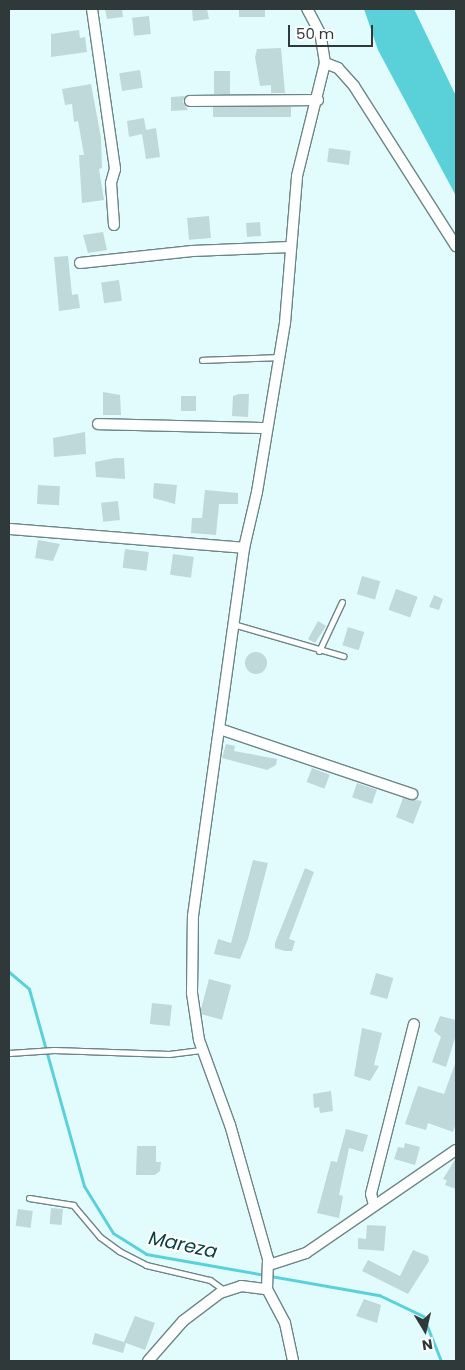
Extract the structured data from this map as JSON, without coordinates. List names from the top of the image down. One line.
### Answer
{"water":["Mareza"],"scale_bar":"50 m","north":"bottom"}
